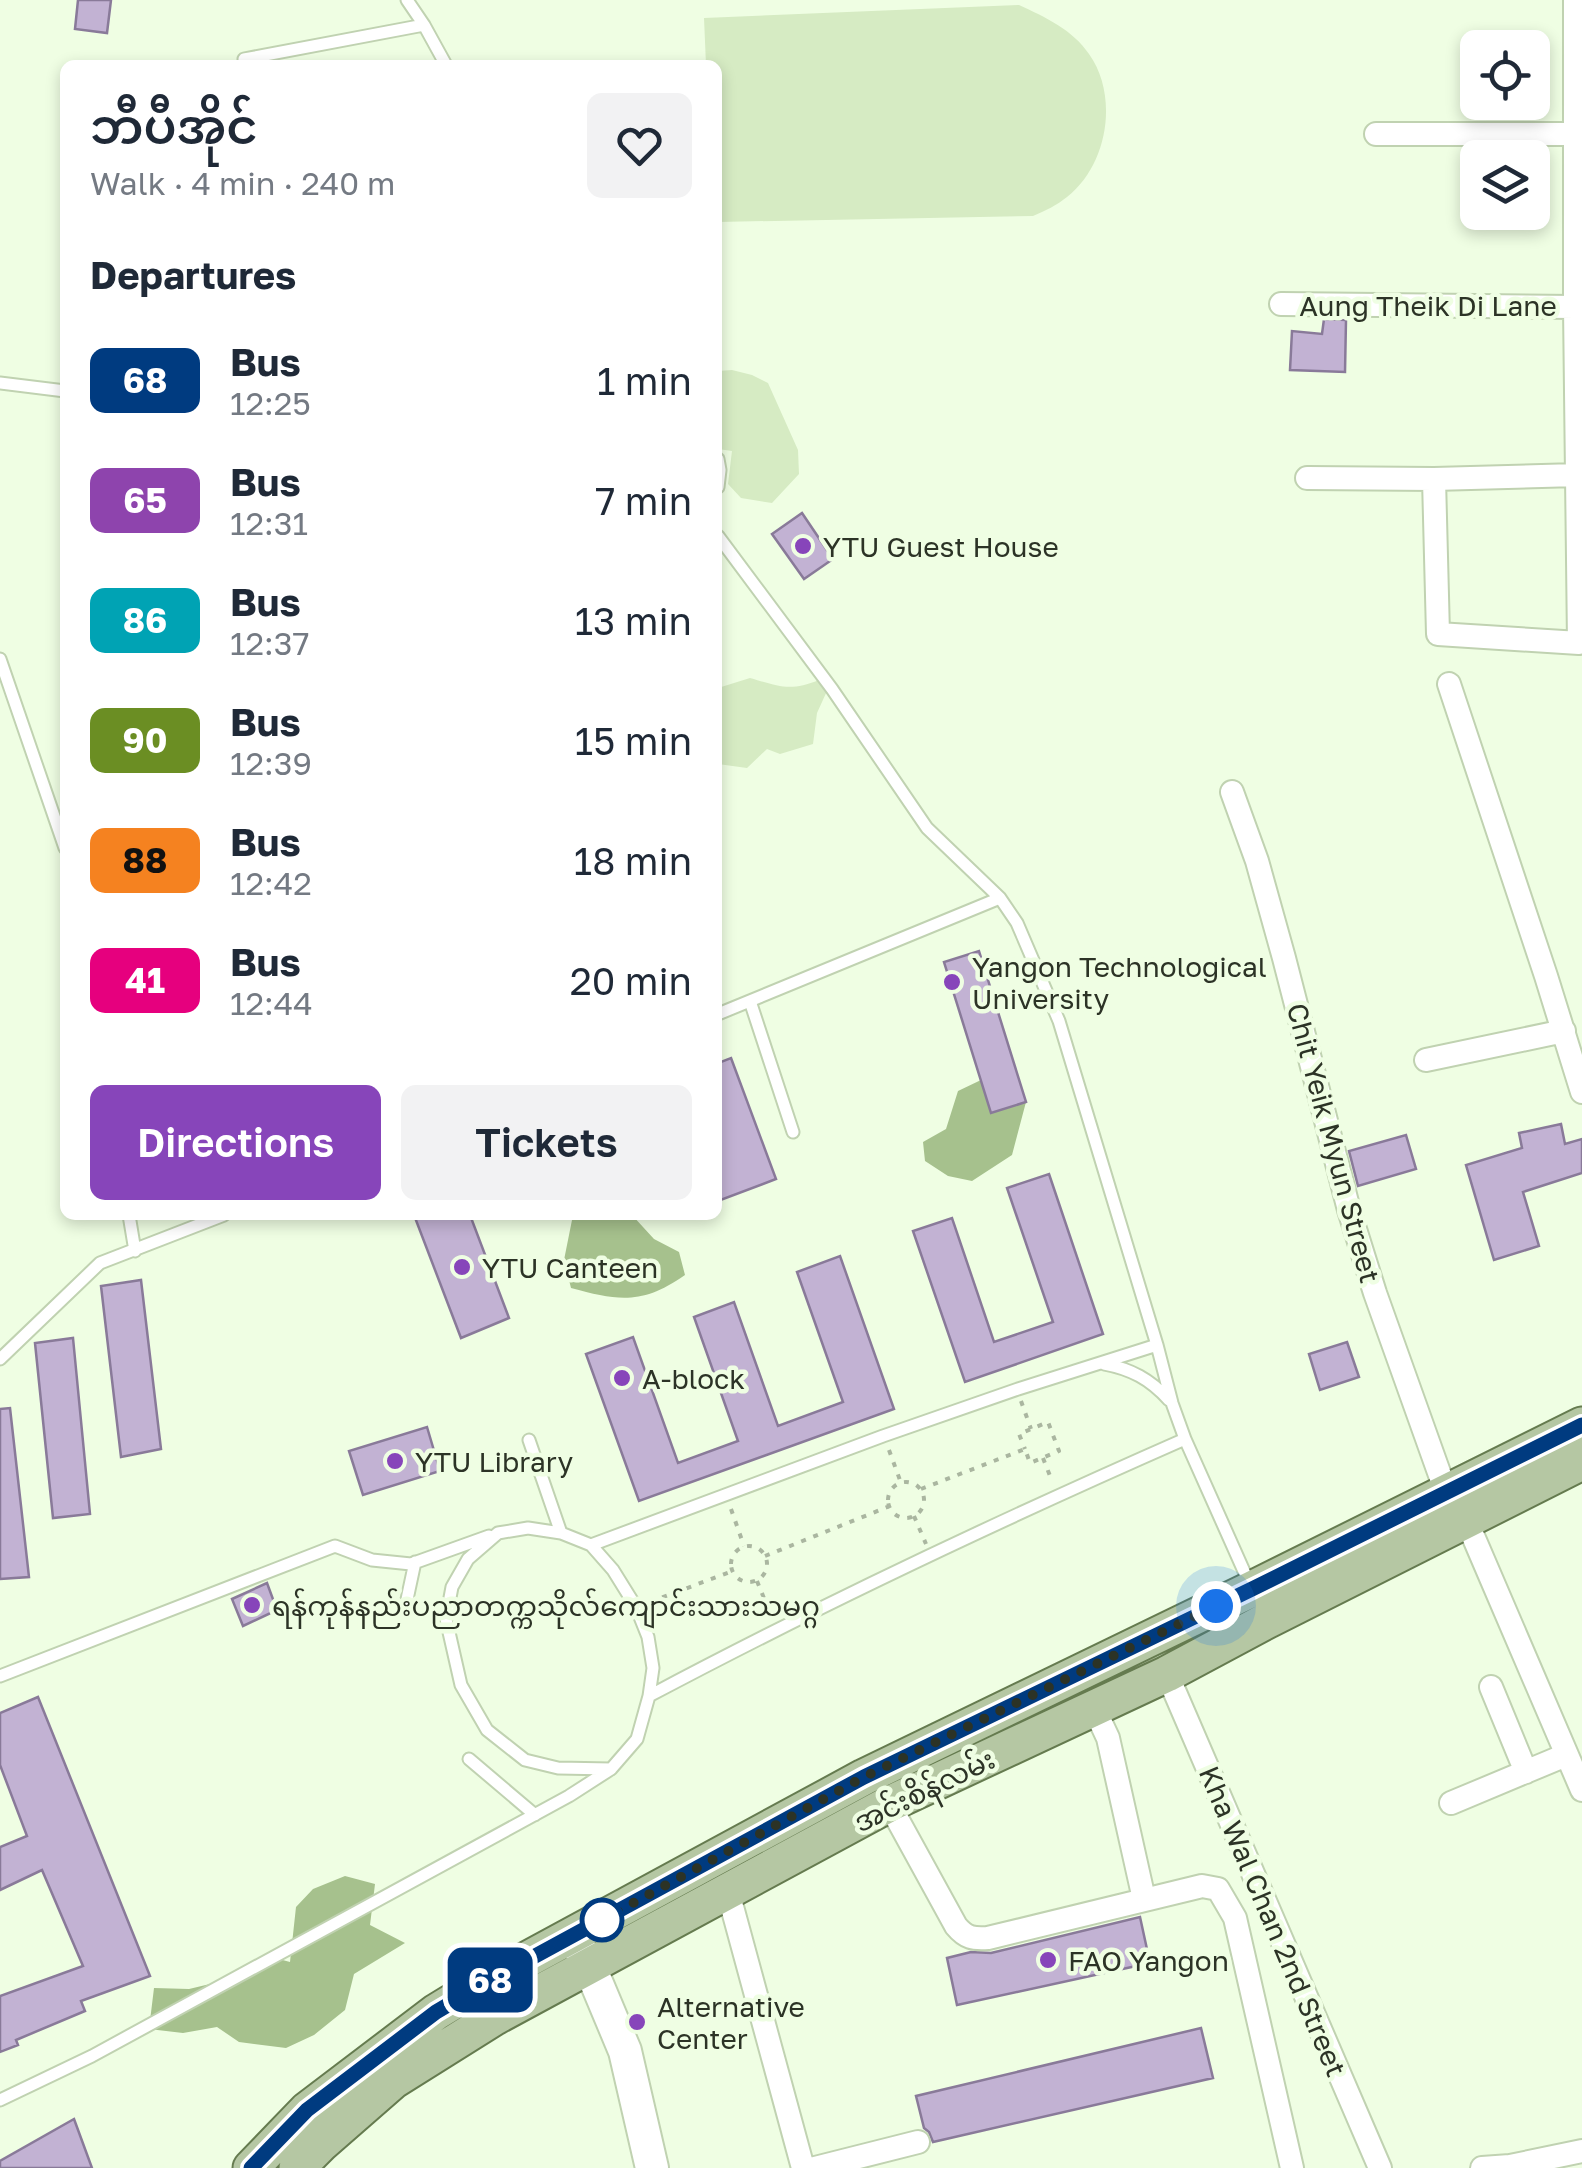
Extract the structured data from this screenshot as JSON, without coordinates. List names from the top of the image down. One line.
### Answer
{"streets":{"main road":["အင်းစိန်လမ်း"],"street":["Aung Theik Di Lane","Chit Yeik Myun Street","Kha Wal Chan 2nd Street"]},"crossings":[["Chit Yeik Myun Street","အင်းစိန်လမ်း"],["အင်းစိန်လမ်း","Kha Wal Chan 2nd Street"]],"places":["YTU Guest House","Yangon Technological University","YTU Canteen","A-block","YTU Library","ရန်ကုန်နည်းပညာတက္ကသိုလ်ကျောင်းသားသမဂ္ဂ","FAO Yangon","Alternative Center"],"lines":["bus line 68"],"page":{"on_map":"68","heading":[["ဘီပီအိုင်","Walk · 4 min · 240 m"],"Departures"],"list":[{"mark":"68","name":"Bus","note":"12:25","value":"1 min"},{"mark":"65","name":"Bus","note":"12:31","value":"7 min"},{"mark":"86","name":"Bus","note":"12:37","value":"13 min"},{"mark":"90","name":"Bus","note":"12:39","value":"15 min"},{"mark":"88","name":"Bus","note":"12:42","value":"18 min"},{"mark":"41","name":"Bus","note":"12:44","value":"20 min"}],"buttons":["Directions","Tickets"]}}
